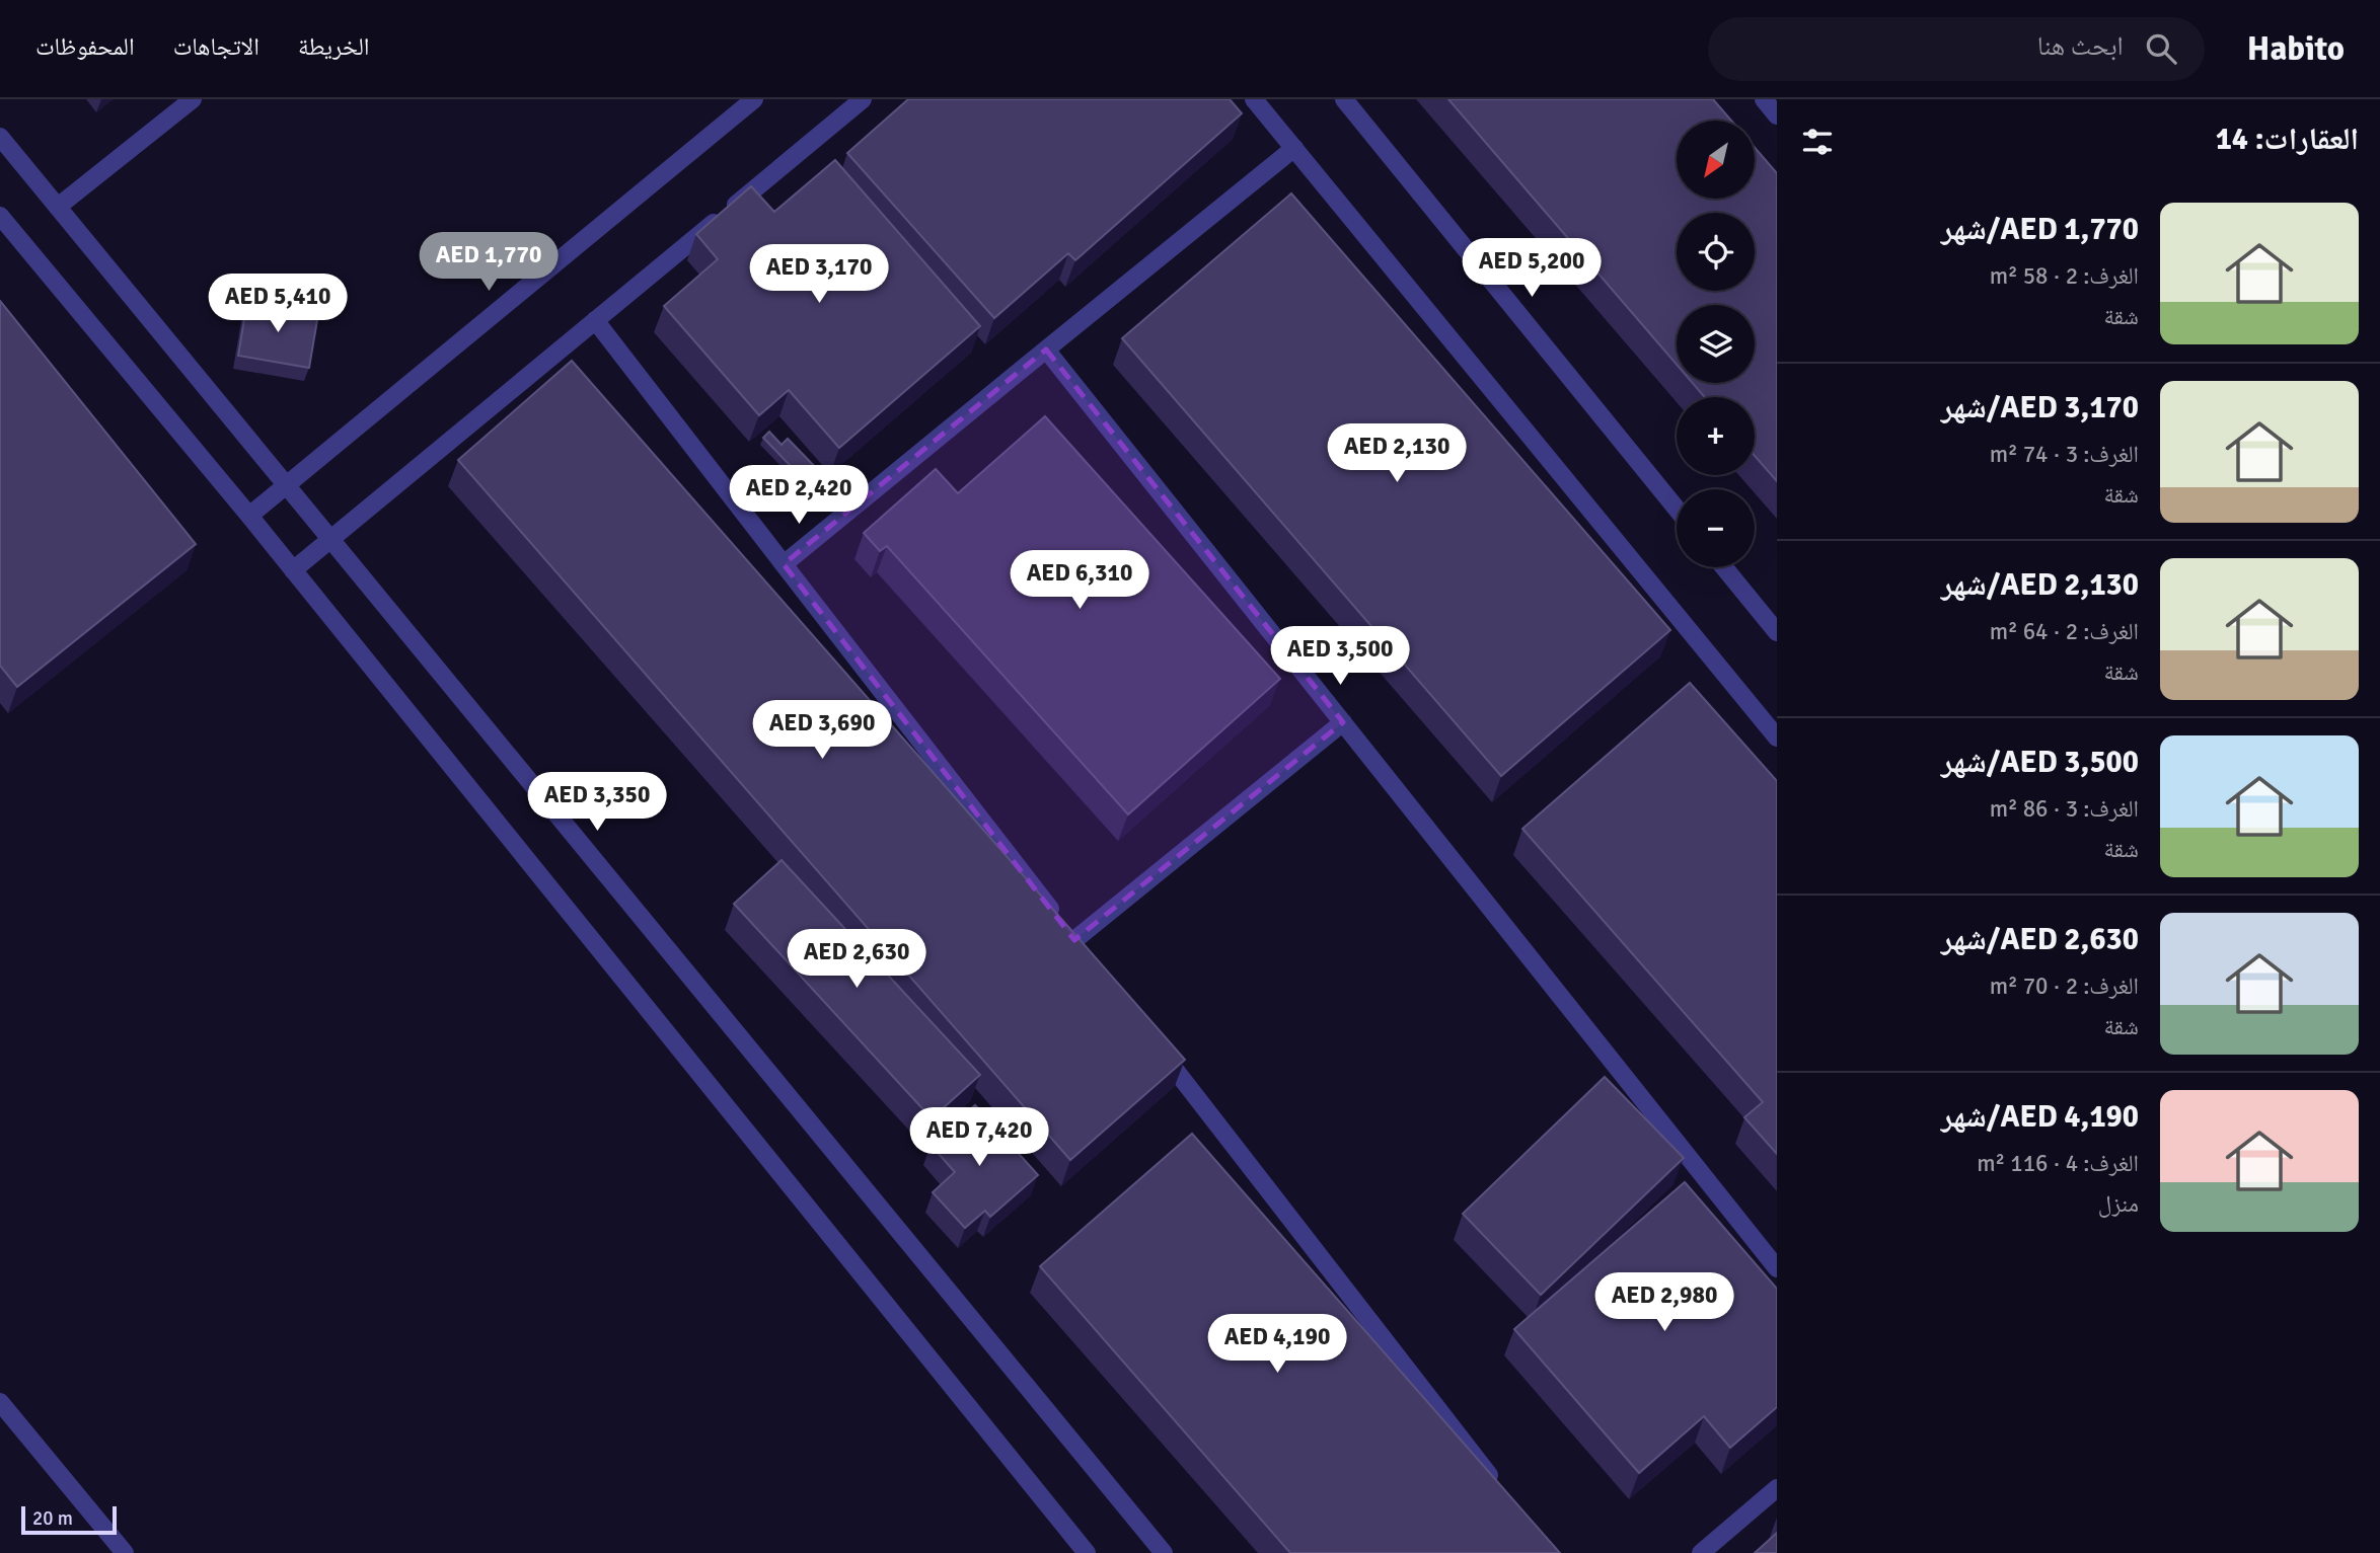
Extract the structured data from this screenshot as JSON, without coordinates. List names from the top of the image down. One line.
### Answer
{"scale_bar":"20 m","north":"bottom left","page":{"header":"Habito","search":"ابحث هنا","nav":["الخريطة","الاتجاهات","المحفوظات"],"heading":"العقارات: 14","map_buttons":["+","−"],"list":[{"name":"AED 1,770/شهر","note":"الغرف: 2 · 58 m² · شقة"},{"name":"AED 3,170/شهر","note":"الغرف: 3 · 74 m² · شقة"},{"name":"AED 2,130/شهر","note":"الغرف: 2 · 64 m² · شقة"},{"name":"AED 3,500/شهر","note":"الغرف: 3 · 86 m² · شقة"},{"name":"AED 2,630/شهر","note":"الغرف: 2 · 70 m² · شقة"},{"name":"AED 4,190/شهر","note":"الغرف: 4 · 116 m² · منزل"}],"price":["AED 1,770","AED 5,200","AED 3,170","AED 5,410","AED 2,130","AED 2,420","AED 6,310","AED 3,500","AED 3,690","AED 3,350","AED 2,630","AED 7,420","AED 2,980","AED 4,190"],"scale":"20 m"}}
